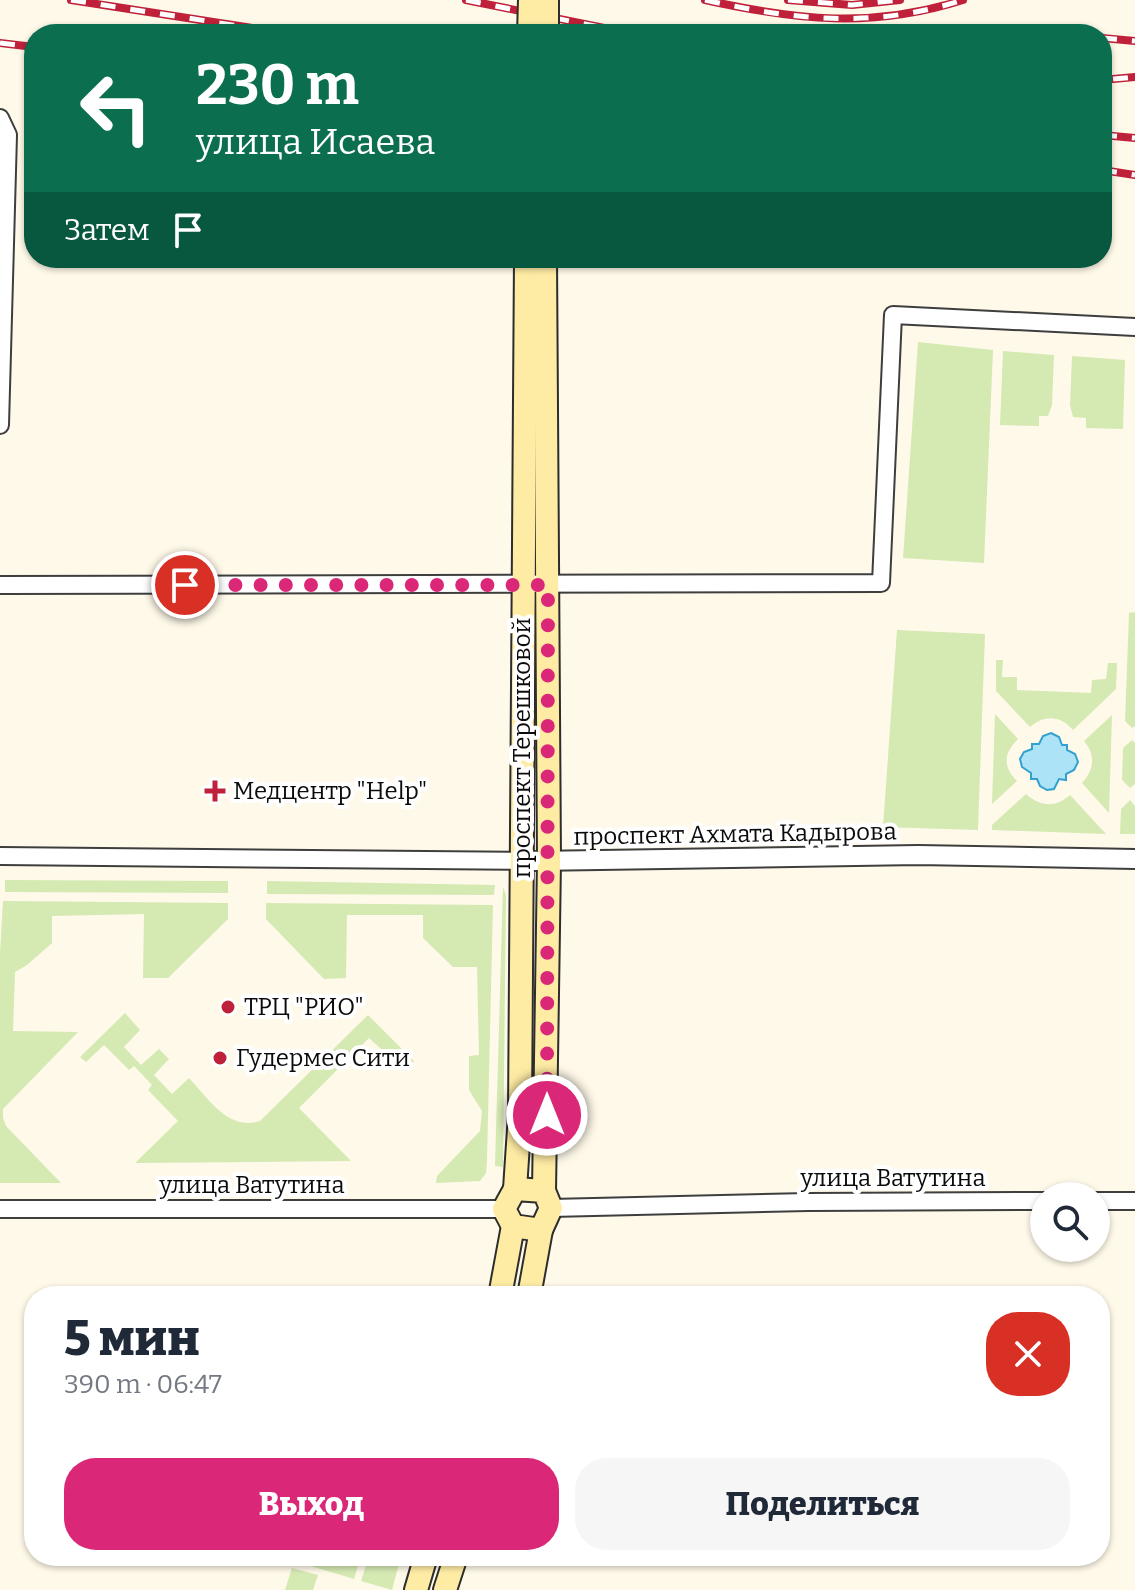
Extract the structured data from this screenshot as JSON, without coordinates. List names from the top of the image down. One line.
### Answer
{"streets":{"main road":["проспект Терешковой"],"street":["проспект Ахмата Кадырова","улица Ватутина"]},"crossings":[["проспект Терешковой","проспект Ахмата Кадырова"],["проспект Терешковой","улица Ватутина"]],"places":{"health":["Медцентр \"Help\""],"other":["ТРЦ \"РИО\"","Гудермес Сити"]},"page":{"turn":["230 m","улица Исаева"],"then":"Затем","heading":["5 мин","390 m · 06:47"],"buttons":["Выход","Поделиться"]}}
